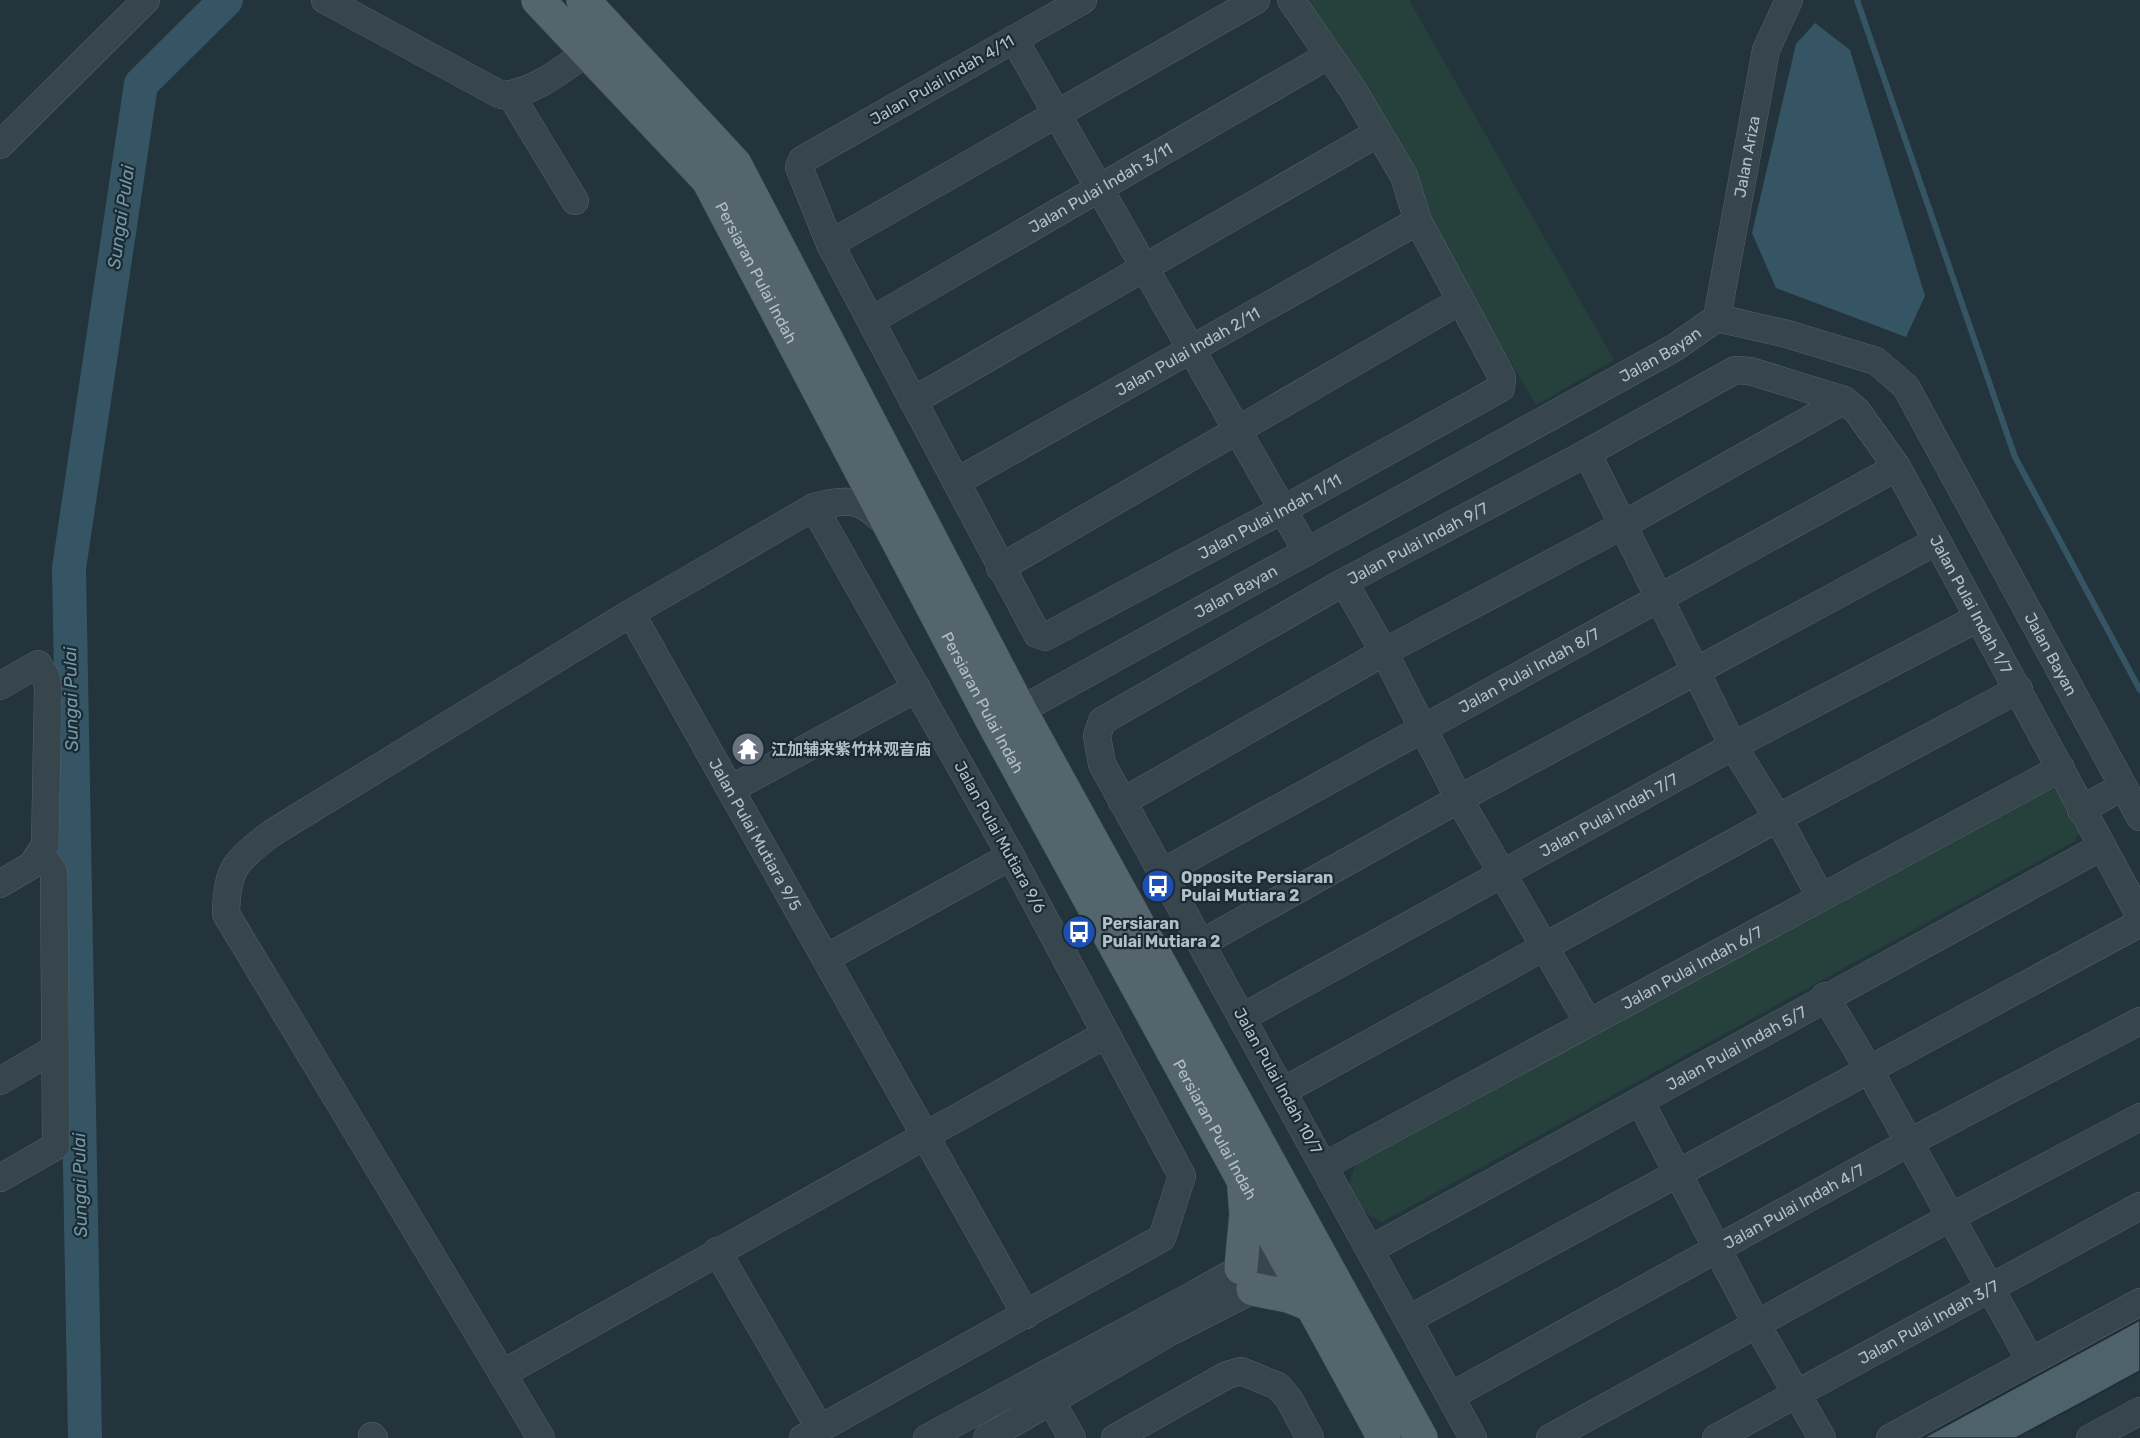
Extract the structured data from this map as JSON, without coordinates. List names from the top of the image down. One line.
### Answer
{"streets":{"main road":["Persiaran Pulai Indah"],"street":["Jalan Pulai Indah 4/11","Jalan Ariza","Jalan Pulai Indah 3/11","Jalan Pulai Indah 2/11","Jalan Bayan","Jalan Pulai Indah 1/11","Jalan Pulai Indah 9/7","Jalan Pulai Indah 1/7","Jalan Pulai Indah 8/7","Jalan Pulai Indah 7/7","Jalan Pulai Mutiara 9/5","Jalan Pulai Mutiara 9/6","Jalan Pulai Indah 6/7","Jalan Pulai Indah 5/7","Jalan Pulai Indah 10/7","Jalan Pulai Indah 4/7","Jalan Pulai Indah 3/7"]},"crossings":[["Jalan Ariza","Jalan Bayan"],["Persiaran Pulai Indah","Jalan Bayan"],["Jalan Pulai Indah 9/7","Jalan Pulai Indah 1/7"],["Jalan Pulai Indah 9/7","Jalan Pulai Indah 10/7"],["Jalan Pulai Indah 1/7","Jalan Pulai Indah 8/7"],["Jalan Pulai Indah 1/7","Jalan Pulai Indah 7/7"],["Jalan Pulai Indah 1/7","Jalan Pulai Indah 6/7"],["Jalan Pulai Indah 1/7","Jalan Pulai Indah 5/7"],["Jalan Pulai Indah 8/7","Jalan Pulai Indah 10/7"],["Jalan Pulai Indah 7/7","Jalan Pulai Indah 10/7"],["Jalan Pulai Mutiara 9/5","Jalan Pulai Mutiara 9/6"],["Jalan Pulai Indah 6/7","Jalan Pulai Indah 10/7"],["Jalan Pulai Indah 5/7","Jalan Pulai Indah 10/7"],["Jalan Pulai Indah 10/7","Jalan Pulai Indah 4/7"]],"water":["Sungai Pulai"],"places":{"temple":["江加辅来紫竹林观音庙"],"bus stop":["Opposite Persiaran Pulai Mutiara 2","Persiaran Pulai Mutiara 2"]}}
